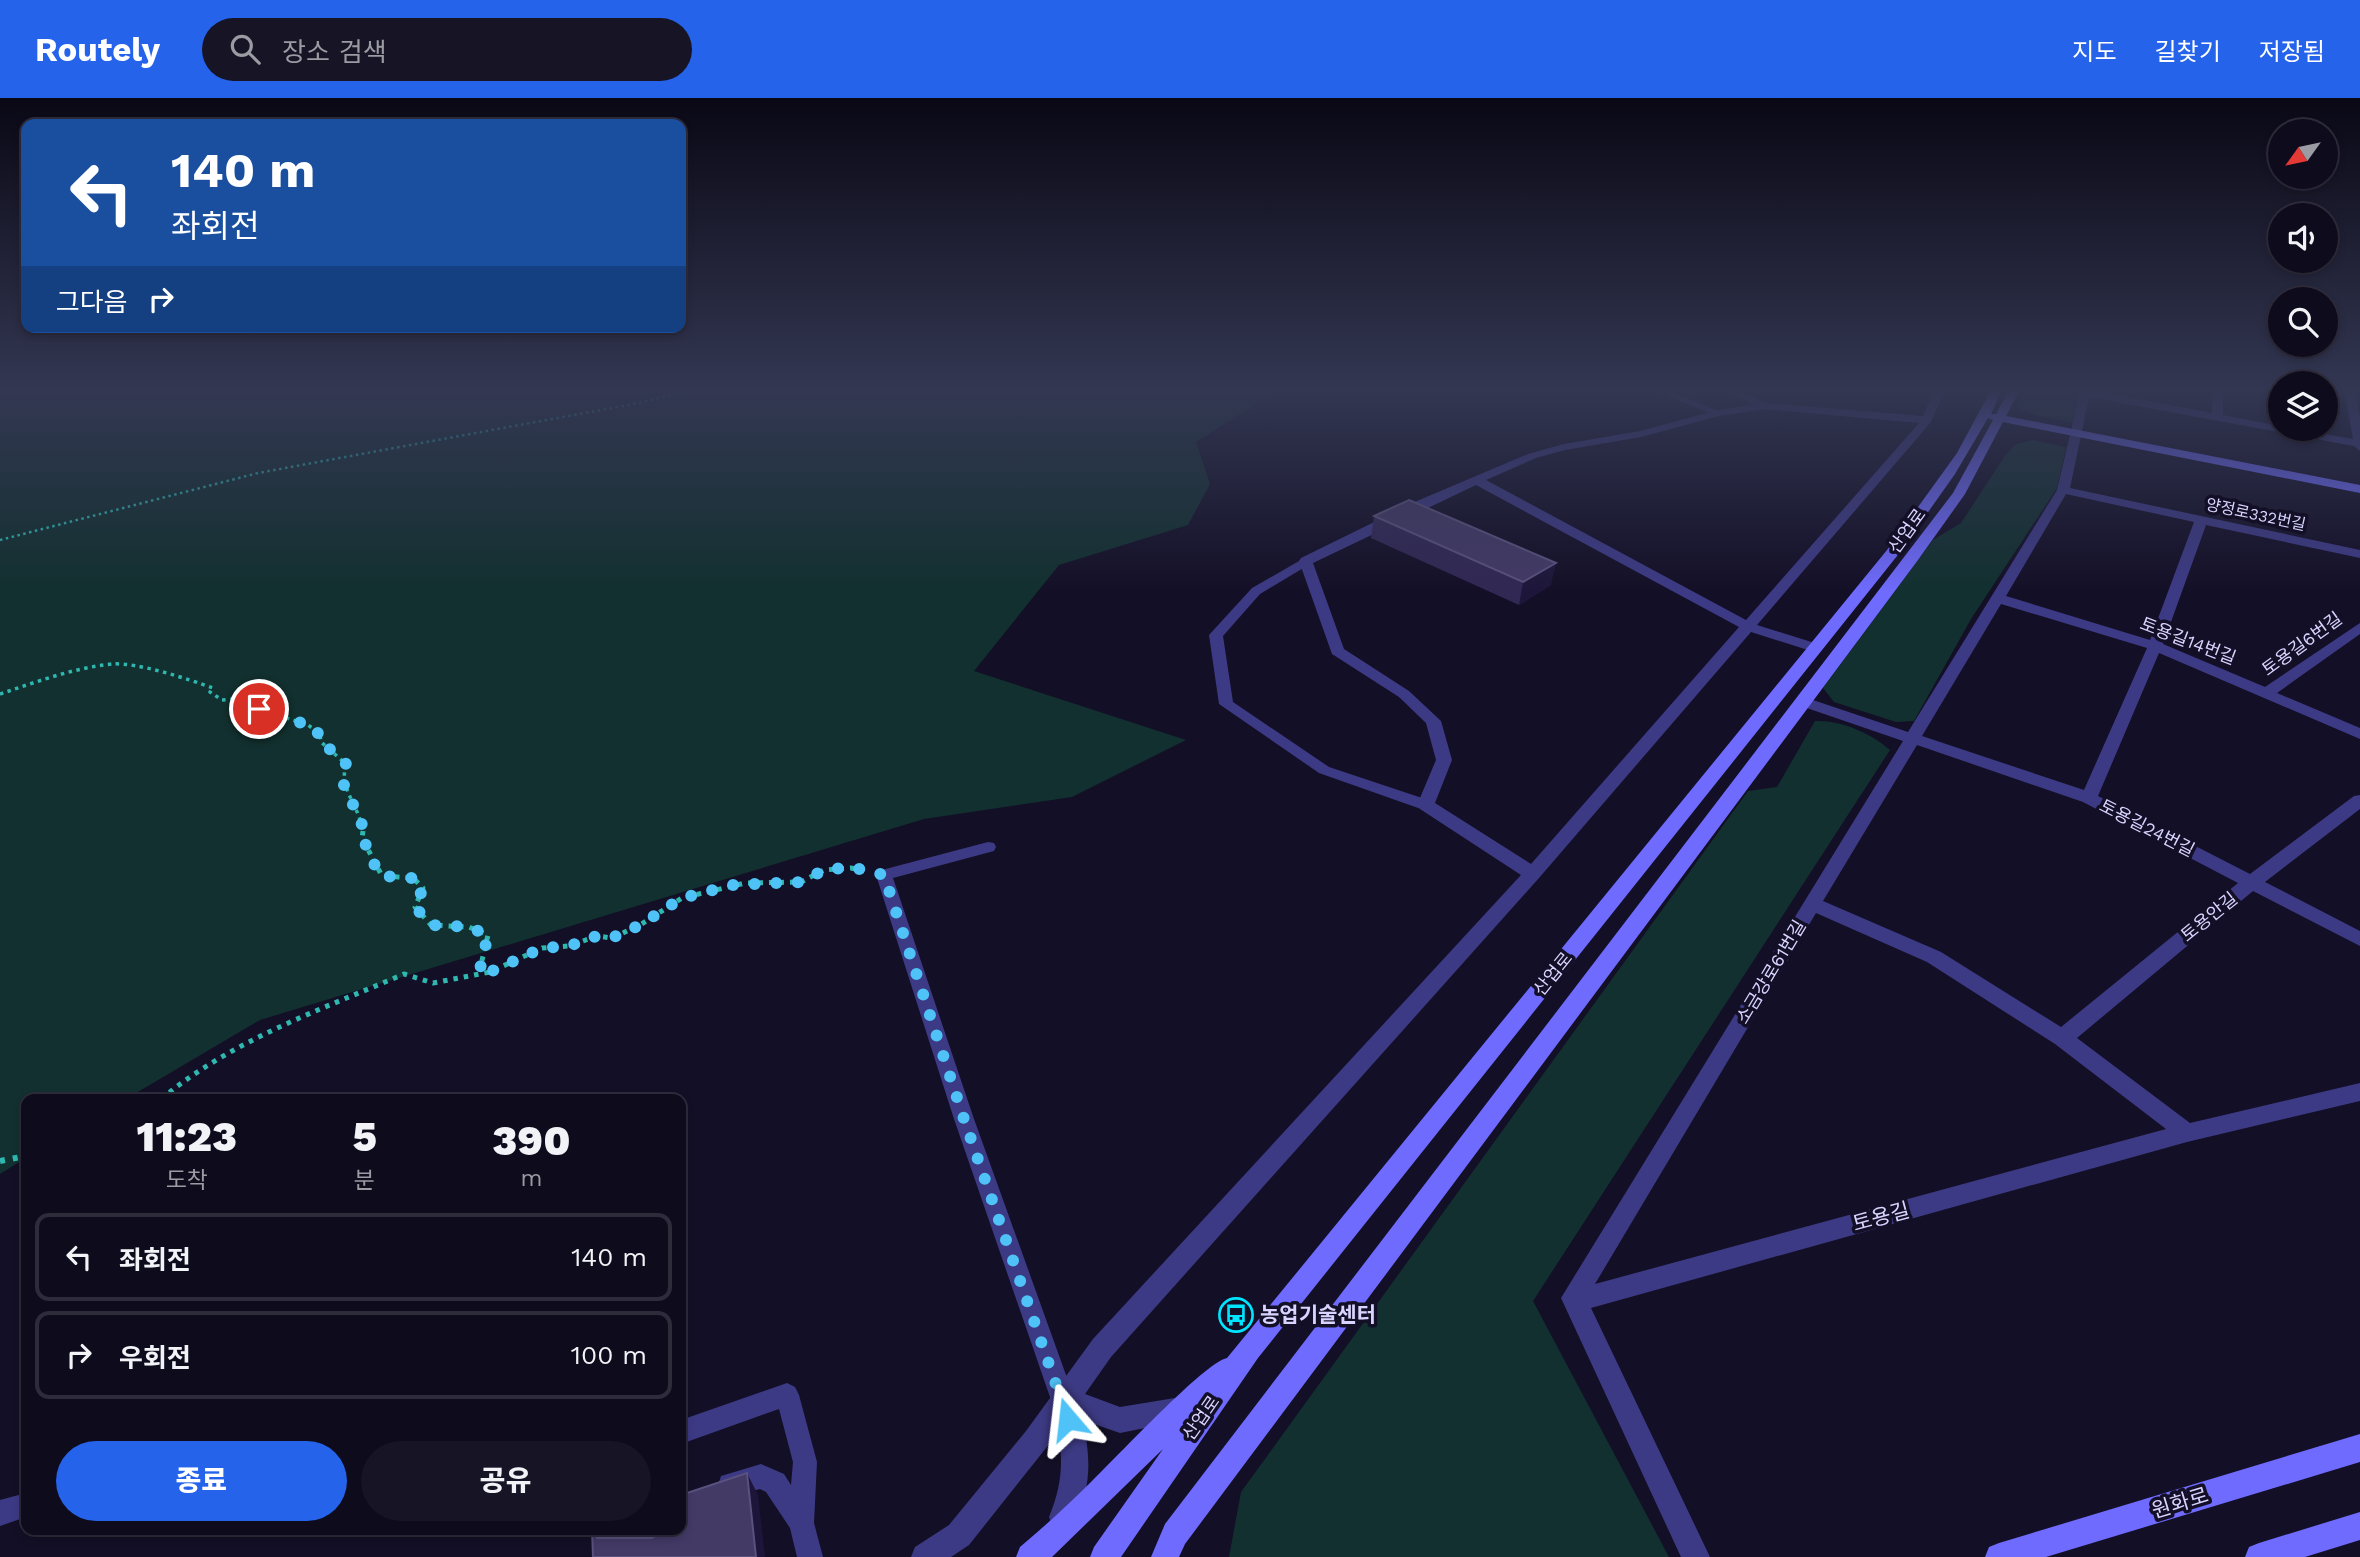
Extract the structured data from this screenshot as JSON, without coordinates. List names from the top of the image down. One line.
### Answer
{"streets":{"street":["양정로332번길","산업로","토용길14번길","토용길6번길","토용길24번길","토용안길","소금강로61번길","토용길","원화로"]},"crossings":[["양정로332번길","토용길24번길"],["양정로332번길","소금강로61번길"],["토용길14번길","토용길6번길"],["토용길14번길","토용길24번길"],["토용길14번길","소금강로61번길"],["토용길24번길","토용안길"],["소금강로61번길","토용길"]],"places":{"bus stop":["농업기술센터"]},"north":"bottom left","page":{"header":"Routely","search":"장소 검색","nav":["지도","길찾기","저장됨"],"turn":["140 m","좌회전"],"then":"그다음","eta":["11:23","도착","5","분","390","m"],"list":[{"name":"좌회전","value":"140 m"},{"name":"우회전","value":"100 m"}],"buttons":["종료","공유"]}}
